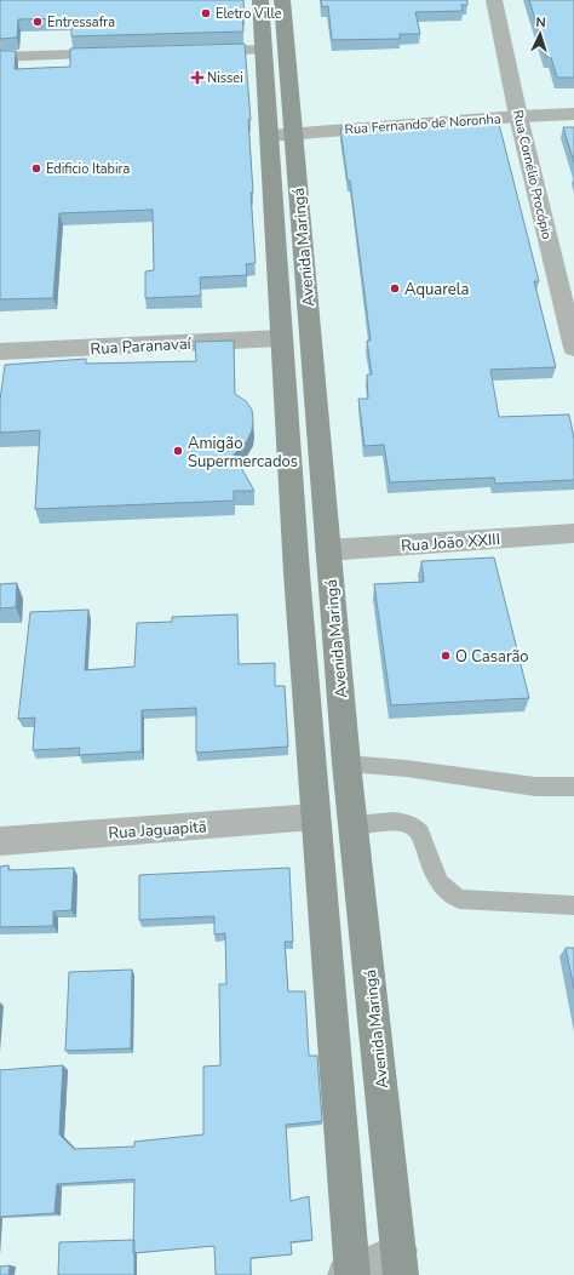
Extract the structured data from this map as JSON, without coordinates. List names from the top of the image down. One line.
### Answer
{"streets":{"main road":["Avenida Maringá"],"street":["Rua Fernando de Noronha","Rua Cornélio Procópio","Rua Paranavaí","Rua João XXIII","Rua Jaguapitã"]},"crossings":[["Rua Fernando de Noronha","Rua Cornélio Procópio"],["Rua Fernando de Noronha","Avenida Maringá"],["Avenida Maringá","Rua Paranavaí"],["Avenida Maringá","Rua João XXIII"],["Avenida Maringá","Rua Jaguapitã"]],"places":{"other":["Eletro Ville","Entressafra","Edificio Itabira","Aquarela","Amigão Supermercados","O Casarão"],"health":["Nissei"]},"north":"top"}
